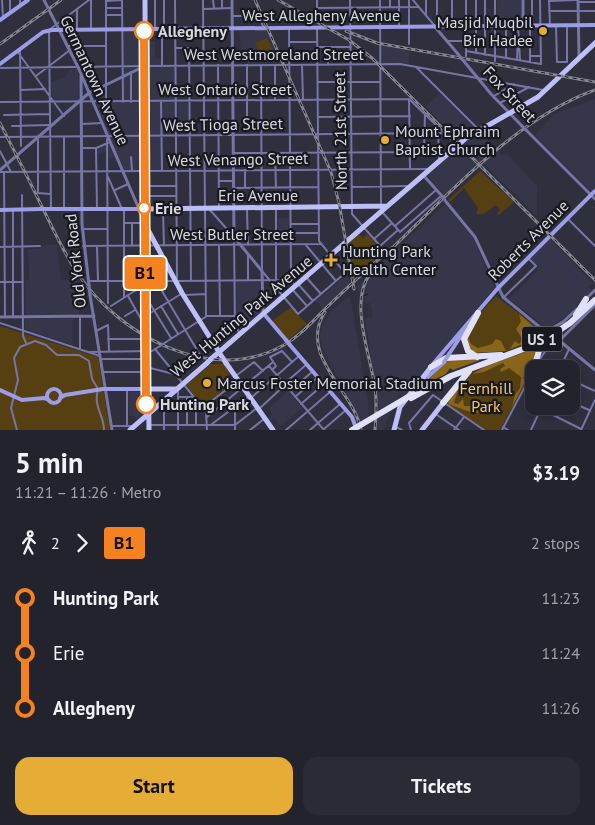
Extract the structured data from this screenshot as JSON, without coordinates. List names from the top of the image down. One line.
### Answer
{"streets":{"highway":["US 1"],"main road":["West Allegheny Avenue","Erie Avenue","Roberts Avenue","West Hunting Park Avenue"],"street":["West Westmoreland Street","Germantown Avenue","West Ontario Street","Fox Street","West Tioga Street","North 21st Street","West Venango Street","West Butler Street","Old York Road"]},"crossings":[["West Allegheny Avenue","Germantown Avenue"],["West Allegheny Avenue","Fox Street"],["West Allegheny Avenue","North 21st Street"],["West Westmoreland Street","Germantown Avenue"],["West Westmoreland Street","Fox Street"],["West Westmoreland Street","North 21st Street"],["West Westmoreland Street","West Hunting Park Avenue"],["Germantown Avenue","West Ontario Street"],["Germantown Avenue","West Tioga Street"],["Germantown Avenue","West Venango Street"],["Germantown Avenue","Erie Avenue"],["Germantown Avenue","Old York Road"],["West Ontario Street","North 21st Street"],["West Ontario Street","Old York Road"],["Fox Street","Roberts Avenue"],["Fox Street","West Hunting Park Avenue"],["West Tioga Street","North 21st Street"],["West Tioga Street","Old York Road"],["North 21st Street","West Venango Street"],["North 21st Street","Erie Avenue"],["North 21st Street","West Hunting Park Avenue"],["West Venango Street","Old York Road"],["West Venango Street","West Hunting Park Avenue"],["Erie Avenue","West Hunting Park Avenue"],["West Butler Street","Old York Road"],["Roberts Avenue","US 1"],["Old York Road","West Hunting Park Avenue"]],"parks":["Fernhill Park"],"places":{"other":["Allegheny","Masjid Muqbil Bin Hadee","Mount Ephraim Baptist Church","Erie","Marcus Foster Memorial Stadium","Hunting Park"],"health":["Hunting Park Health Center"]},"lines":["metro line B1"],"page":{"on_map":"B1","heading":["5 min","11:21 – 11:26 · Metro","$3.19"],"legs":["2","B1","2 stops"],"list":[{"name":"Hunting Park","value":"11:23"},{"name":"Erie","value":"11:24"},{"name":"Allegheny","value":"11:26"}],"buttons":["Start","Tickets"]}}
